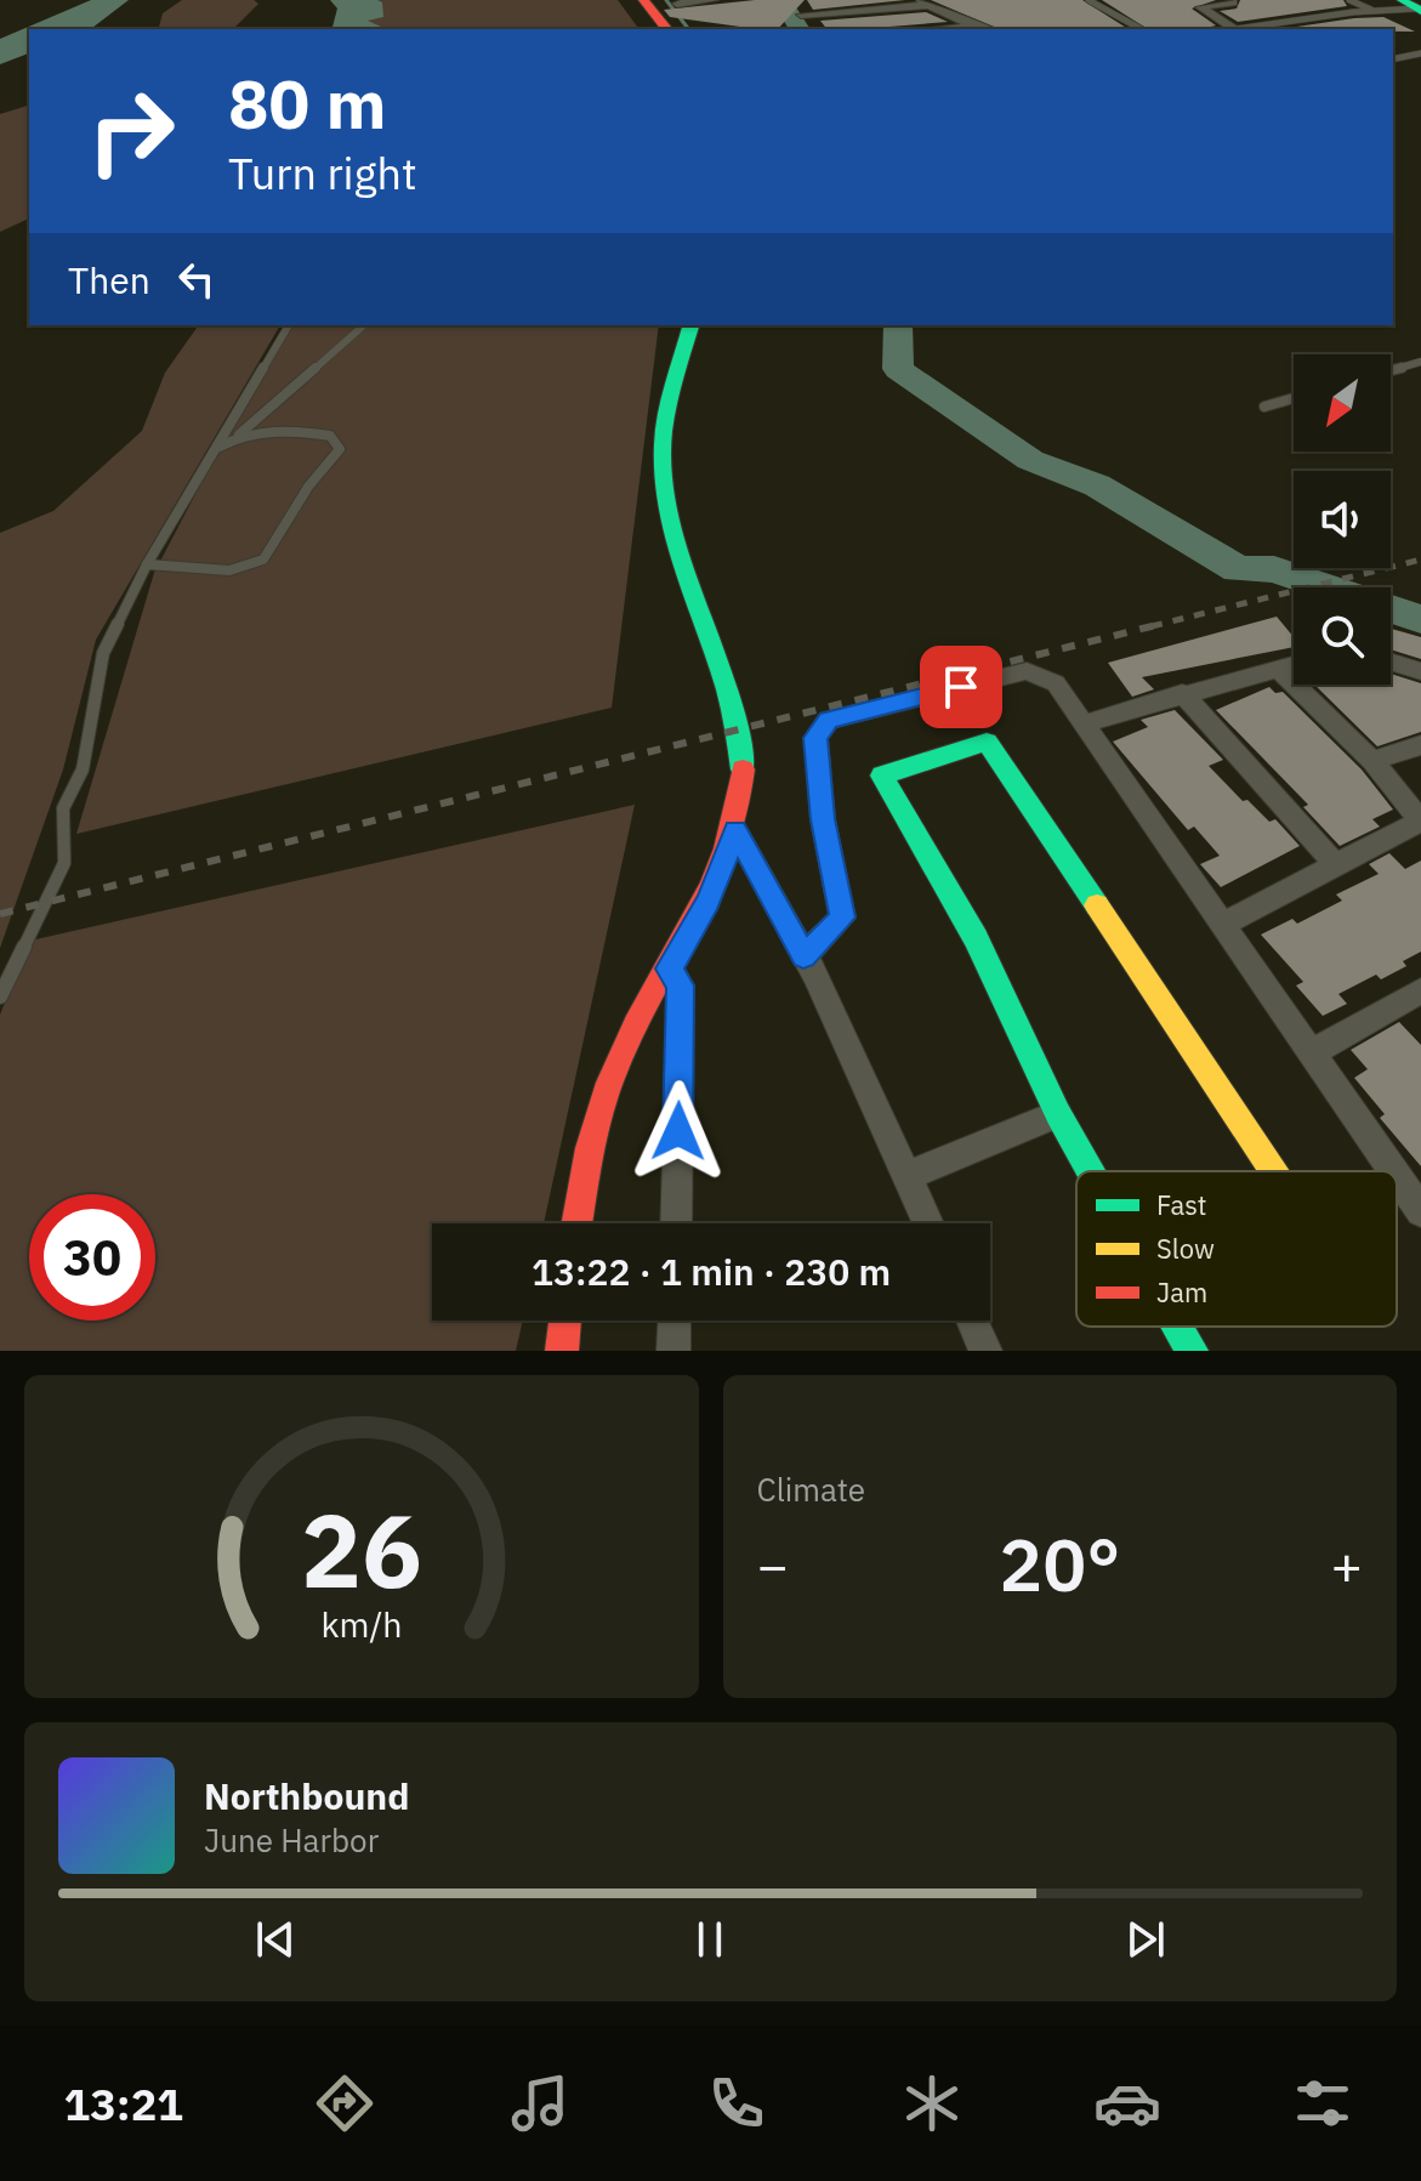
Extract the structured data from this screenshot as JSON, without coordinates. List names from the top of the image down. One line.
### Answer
{"legend":["Fast","Slow","Jam"],"north":"bottom left","page":{"turn":["80 m","Turn right"],"then":"Then","limit":"30","trip":"13:22 · 1 min · 230 m","tile":"Climate","heat":["−","20°","+"],"song":["Northbound","June Harbor"],"tabs":"13:21","gauge":["26","km/h"]}}
